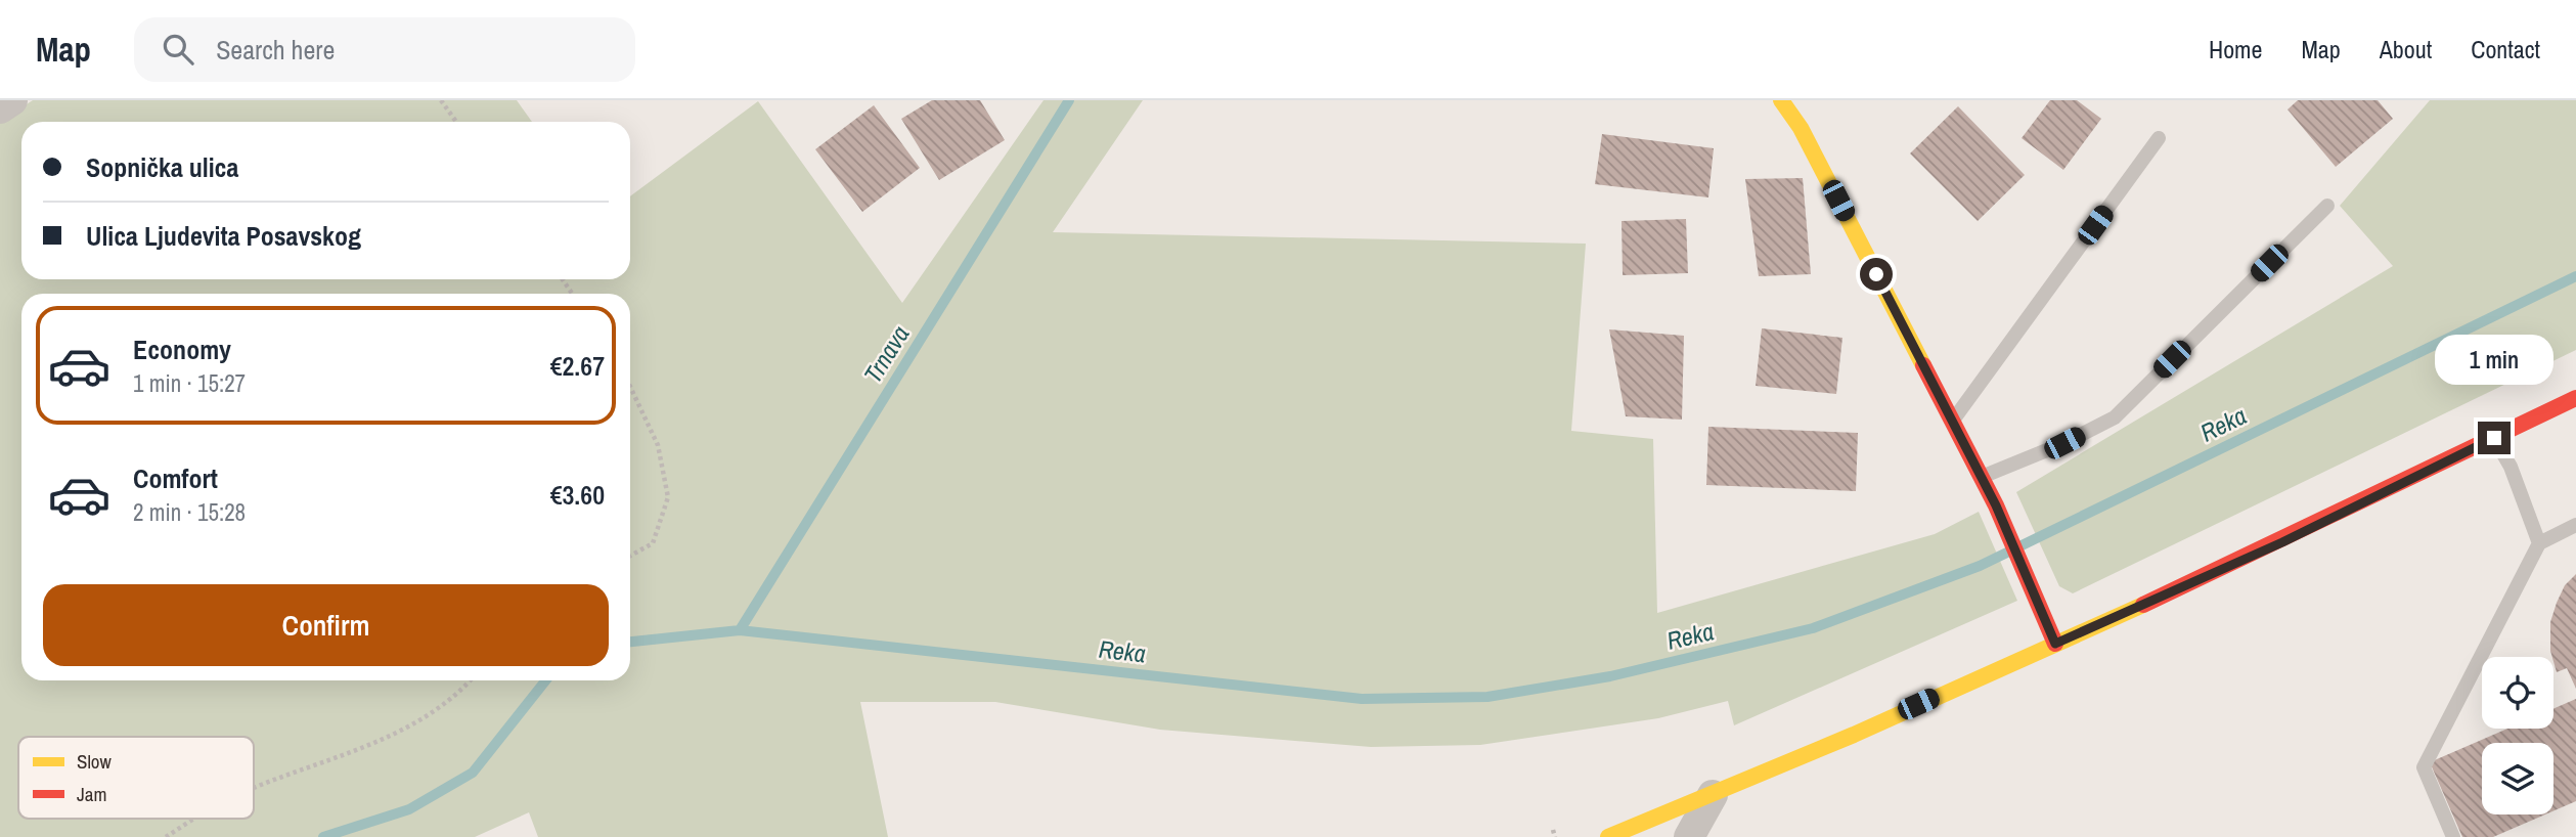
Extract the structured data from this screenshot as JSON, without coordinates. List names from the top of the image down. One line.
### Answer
{"water":["Trnava","Reka"],"legend":["Slow","Jam"],"page":{"header":"Map","search":"Search here","nav":["Home","Map","About","Contact"],"banner":["Sopnička ulica","Ulica Ljudevita Posavskog"],"list":[{"name":"Economy","note":"1 min · 15:27","value":"€2.67"},{"name":"Comfort","note":"2 min · 15:28","value":"€3.60"}],"bubble":"1 min","buttons":"Confirm"}}
